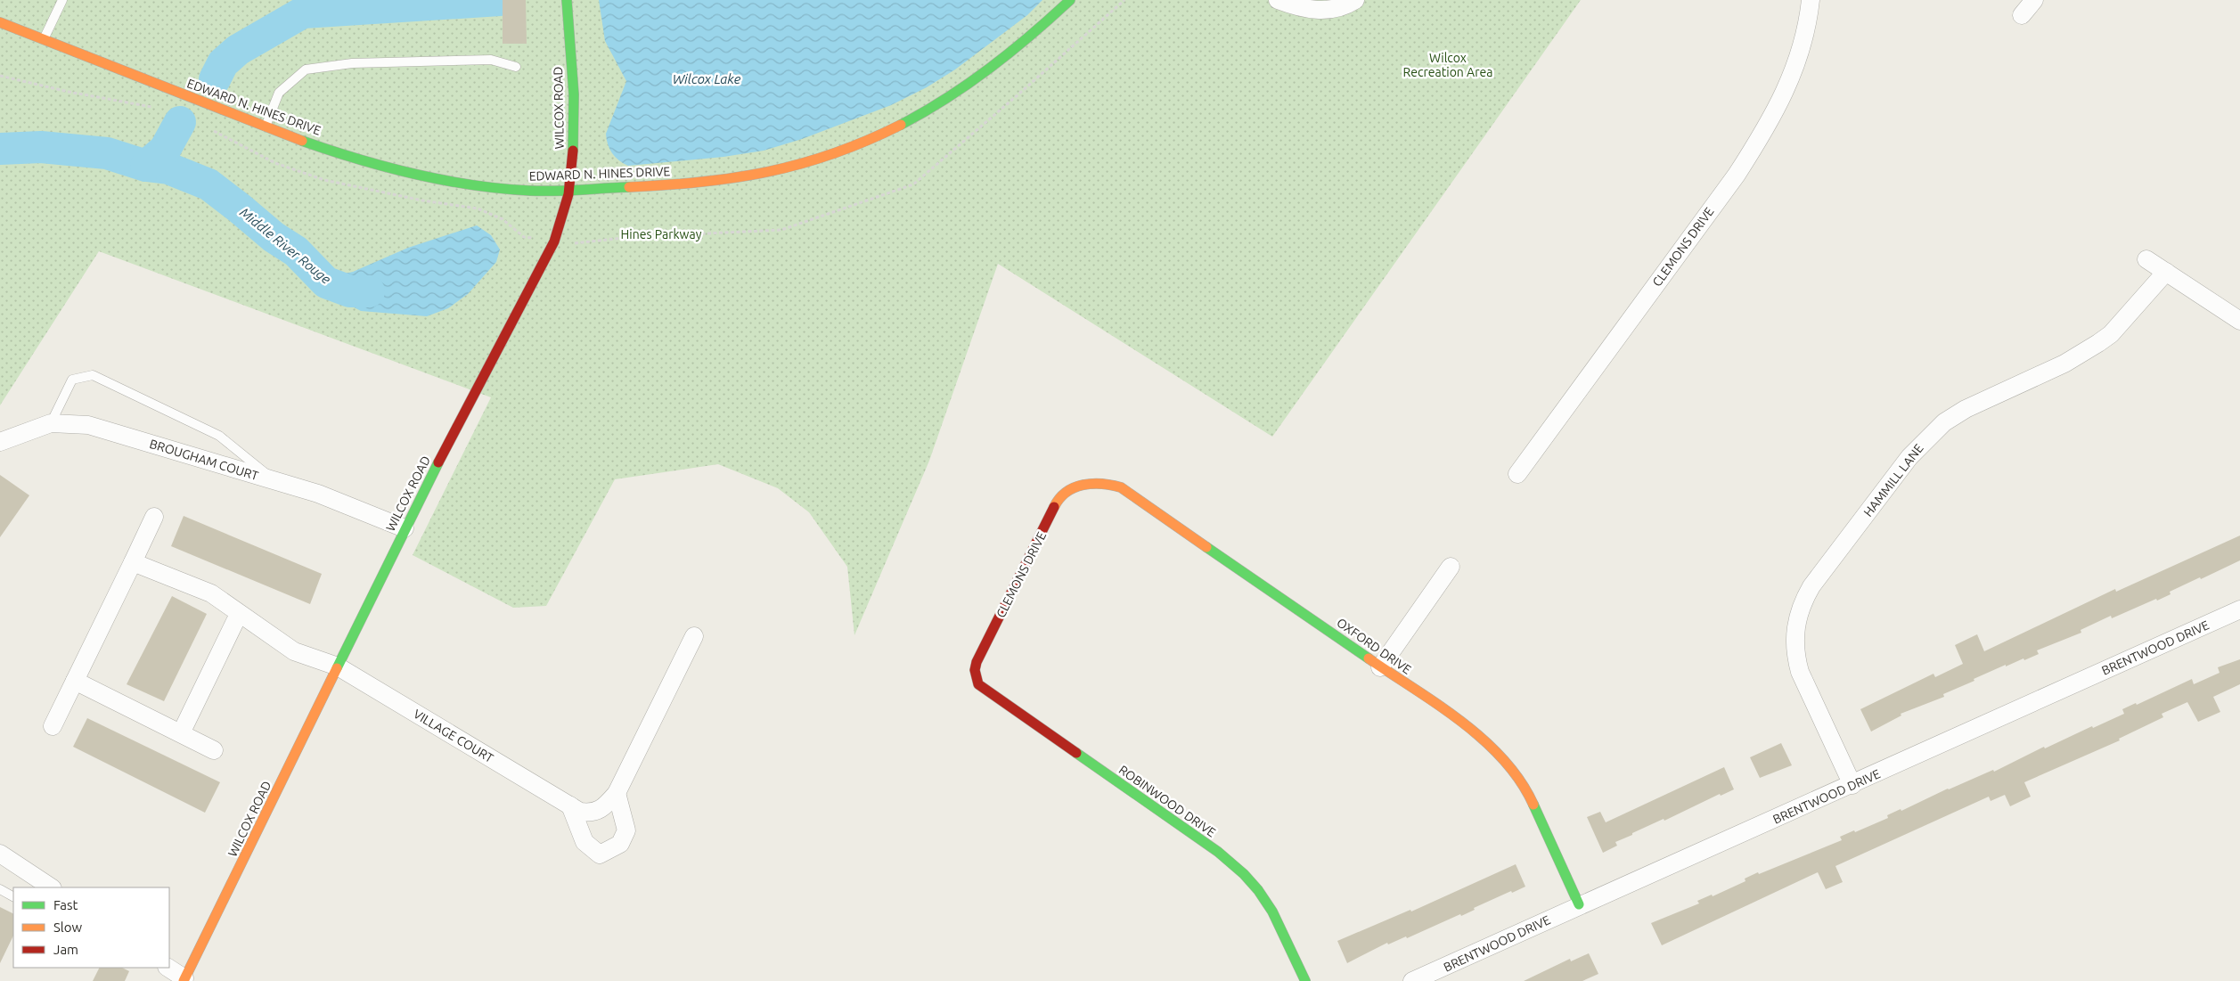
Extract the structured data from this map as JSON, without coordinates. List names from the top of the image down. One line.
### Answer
{"streets":{"street":["EDWARD N. HINES DRIVE","WILCOX ROAD","CLEMONS DRIVE","BROUGHAM COURT","HAMMILL LANE","OXFORD DRIVE","BRENTWOOD DRIVE","VILLAGE COURT","ROBINWOOD DRIVE"]},"crossings":[["EDWARD N. HINES DRIVE","WILCOX ROAD"],["WILCOX ROAD","BROUGHAM COURT"],["WILCOX ROAD","VILLAGE COURT"],["CLEMONS DRIVE","OXFORD DRIVE"],["CLEMONS DRIVE","ROBINWOOD DRIVE"],["HAMMILL LANE","BRENTWOOD DRIVE"],["OXFORD DRIVE","BRENTWOOD DRIVE"]],"water":["Wilcox Lake","Middle River Rouge"],"parks":["Wilcox Recreation Area","Hines Parkway"],"legend":["Fast","Slow","Jam"]}
